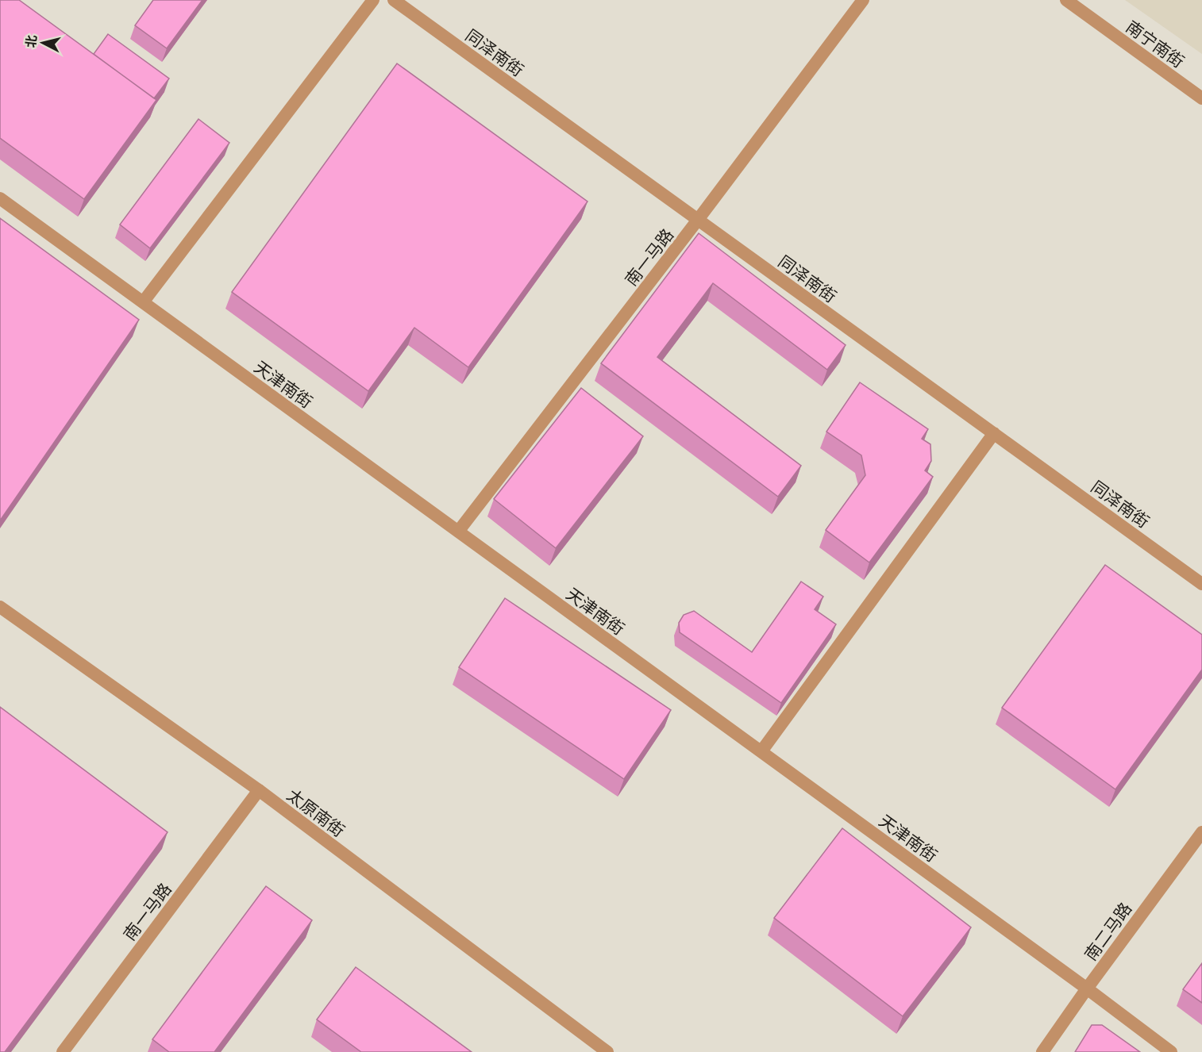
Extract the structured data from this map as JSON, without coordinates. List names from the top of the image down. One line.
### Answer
{"streets":{"street":["南宁南街","同泽南街","南一马路","天津南街","太原南街","南二马路"]},"crossings":[["同泽南街","南一马路"],["南一马路","天津南街"],["南一马路","太原南街"],["天津南街","南二马路"]],"north":"left"}
